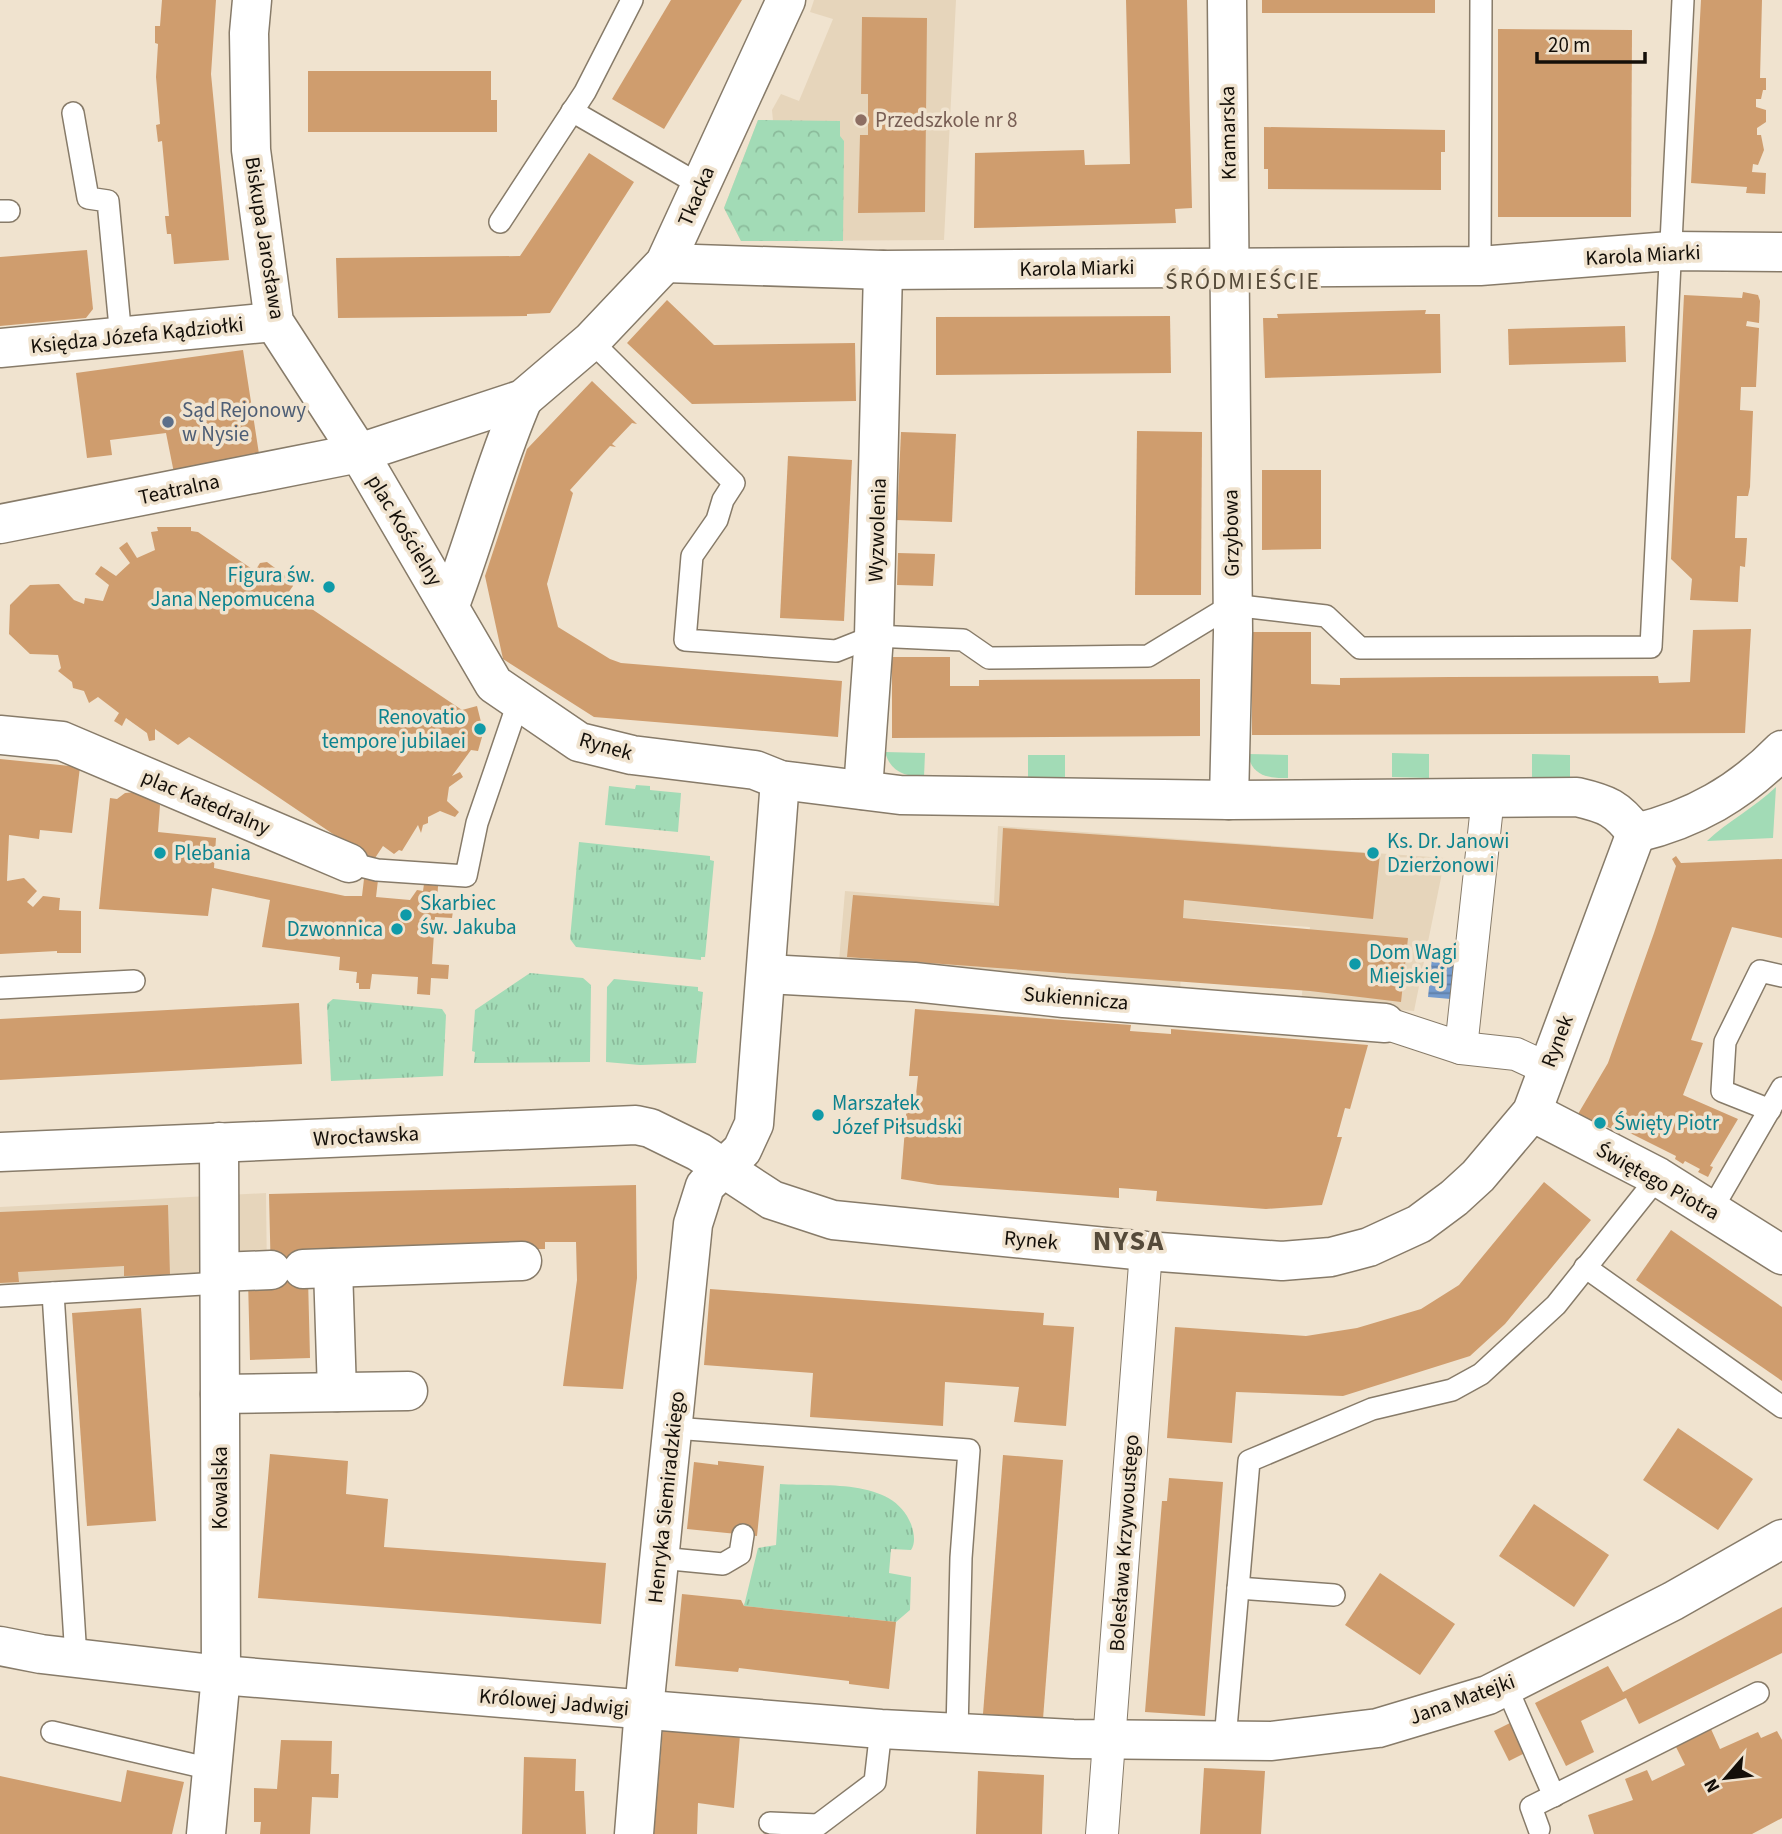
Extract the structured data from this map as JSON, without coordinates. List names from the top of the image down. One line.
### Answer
{"streets":{"street":["Kramarska","Tkacka","Biskupa Jarosława","Karola Miarki","Księdza Józefa Kądziołki","Teatralna","plac Kościelny","Wyzwolenia","Grzybowa","Rynek","plac Katedralny","Sukiennicza","Wrocławska","Świętego Piotra","Kowalska","Henryka Siemiradzkiego","Bolesława Krzywoustego","Jana Matejki","Królowej Jadwigi"]},"crossings":[["Kramarska","Karola Miarki"],["Kramarska","Grzybowa"],["Tkacka","Karola Miarki"],["Tkacka","plac Kościelny"],["Biskupa Jarosława","Księdza Józefa Kądziołki"],["Biskupa Jarosława","Teatralna"],["Biskupa Jarosława","plac Kościelny"],["Karola Miarki","Wyzwolenia"],["Karola Miarki","Grzybowa"],["Teatralna","plac Kościelny"],["plac Kościelny","Rynek"],["Wyzwolenia","Rynek"],["Grzybowa","Rynek"],["Rynek","Wrocławska"],["Rynek","Świętego Piotra"],["Rynek","Henryka Siemiradzkiego"],["Rynek","Bolesława Krzywoustego"],["Wrocławska","Kowalska"],["Wrocławska","Henryka Siemiradzkiego"],["Kowalska","Królowej Jadwigi"],["Henryka Siemiradzkiego","Królowej Jadwigi"],["Bolesława Krzywoustego","Jana Matejki"],["Bolesława Krzywoustego","Królowej Jadwigi"],["Jana Matejki","Królowej Jadwigi"]],"districts":["ŚRÓDMIEŚCIE","NYSA"],"places":["Przedszkole nr 8","Sąd Rejonowy w Nysie","Figura św. Jana Nepomucena","Renovatio tempore jubilaei","Plebania","Ks. Dr. Janowi Dzierżonowi","Skarbiec św. Jakuba","Dzwonnica","Dom Wagi Miejskiej","Marszałek Józef Piłsudski","Święty Piotr"],"scale_bar":"20 m","north":"bottom left"}
